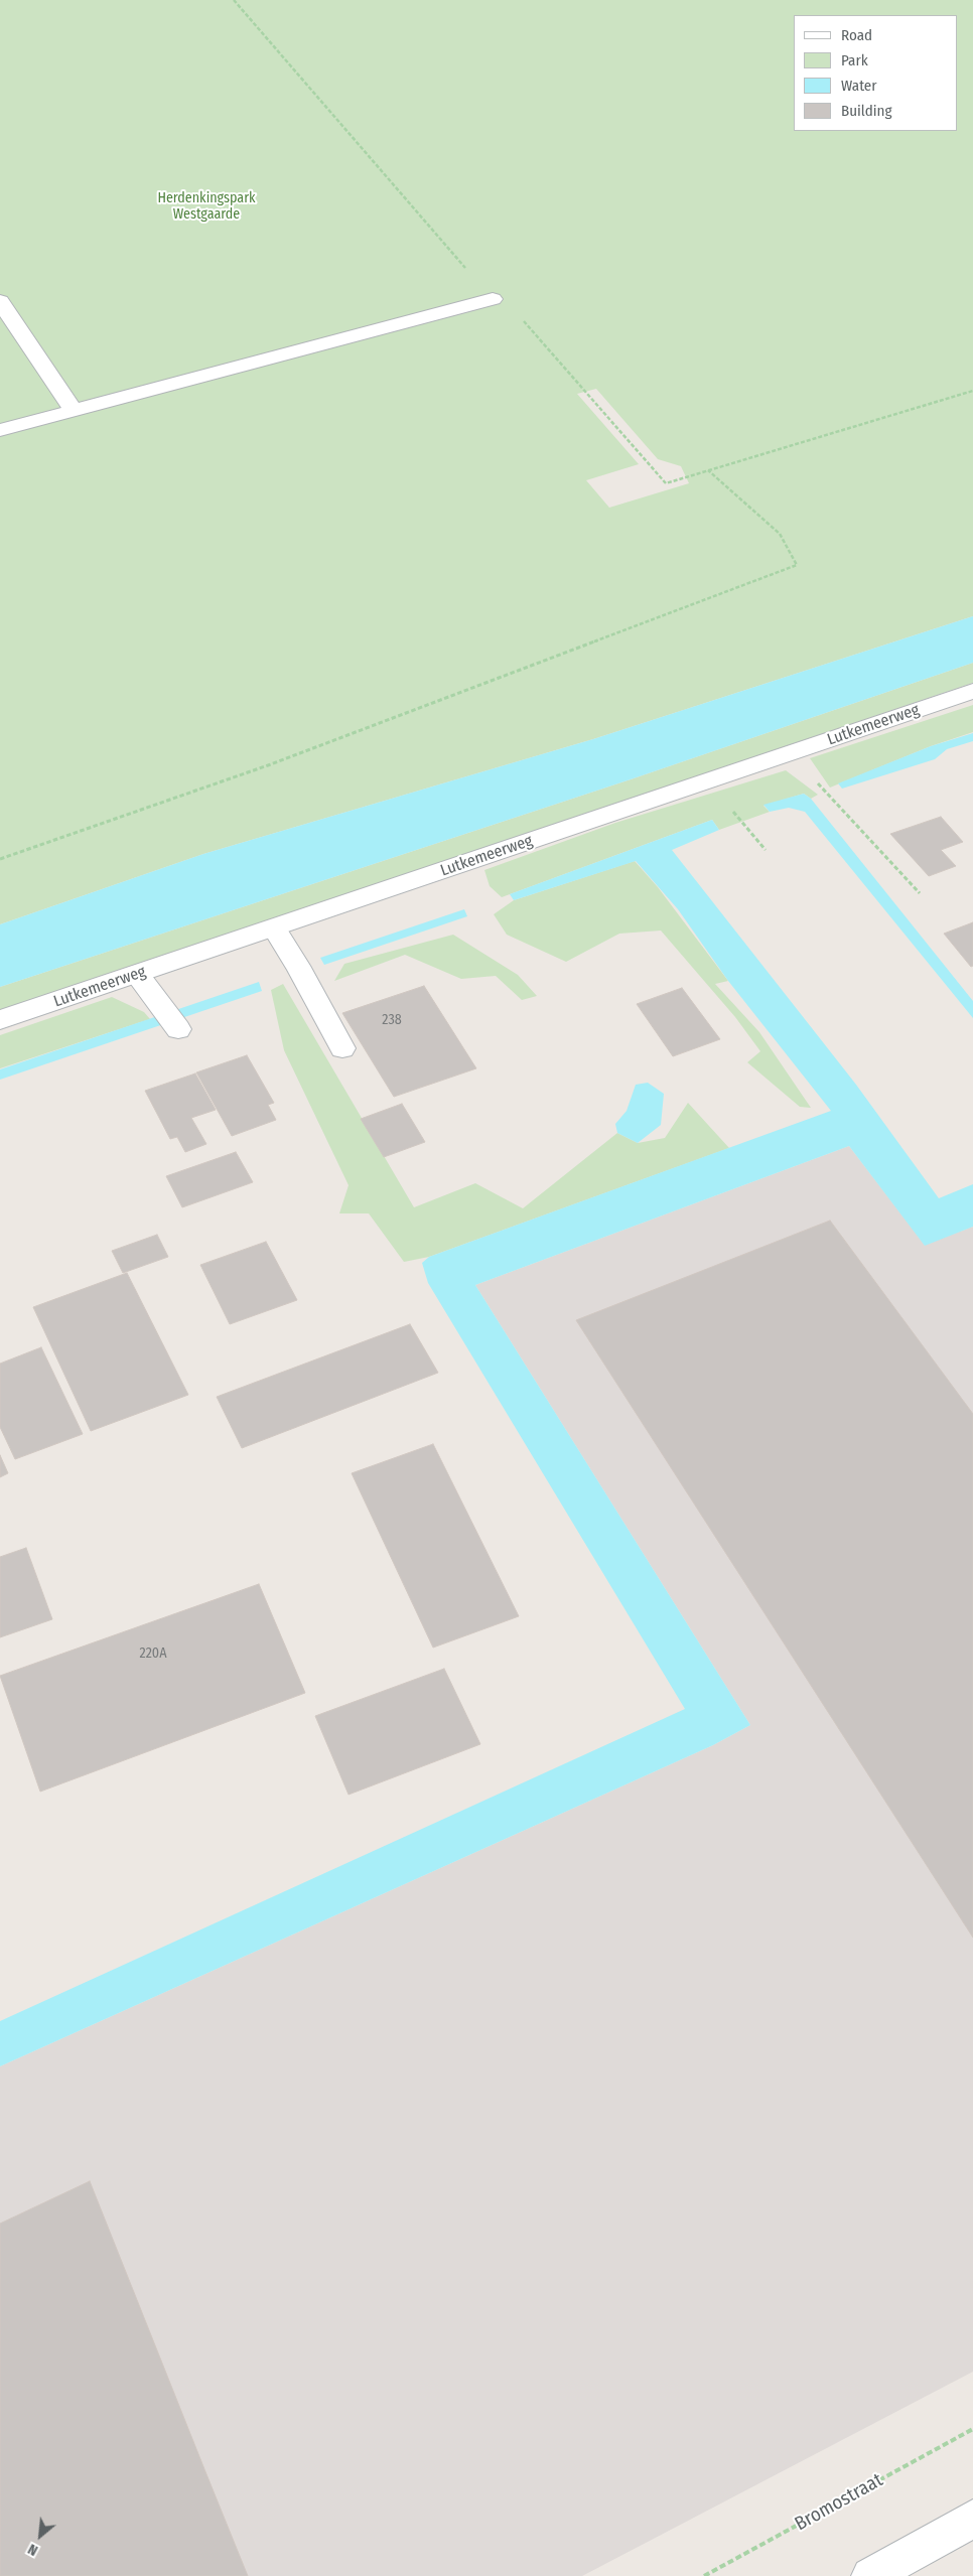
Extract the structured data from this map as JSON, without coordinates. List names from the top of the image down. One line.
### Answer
{"streets":{"street":["Lutkemeerweg"],"path":["Bromostraat"]},"parks":["Herdenkingspark Westgaarde"],"house_numbers":["238","220A"],"legend":["Road","Park","Water","Building"],"north":"bottom left"}
